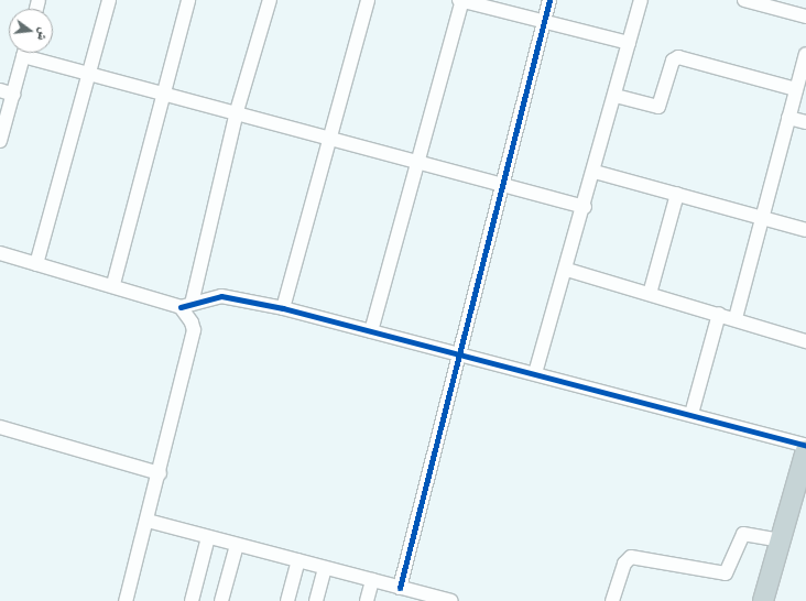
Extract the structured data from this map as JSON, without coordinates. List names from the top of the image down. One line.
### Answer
{"north":"right"}
